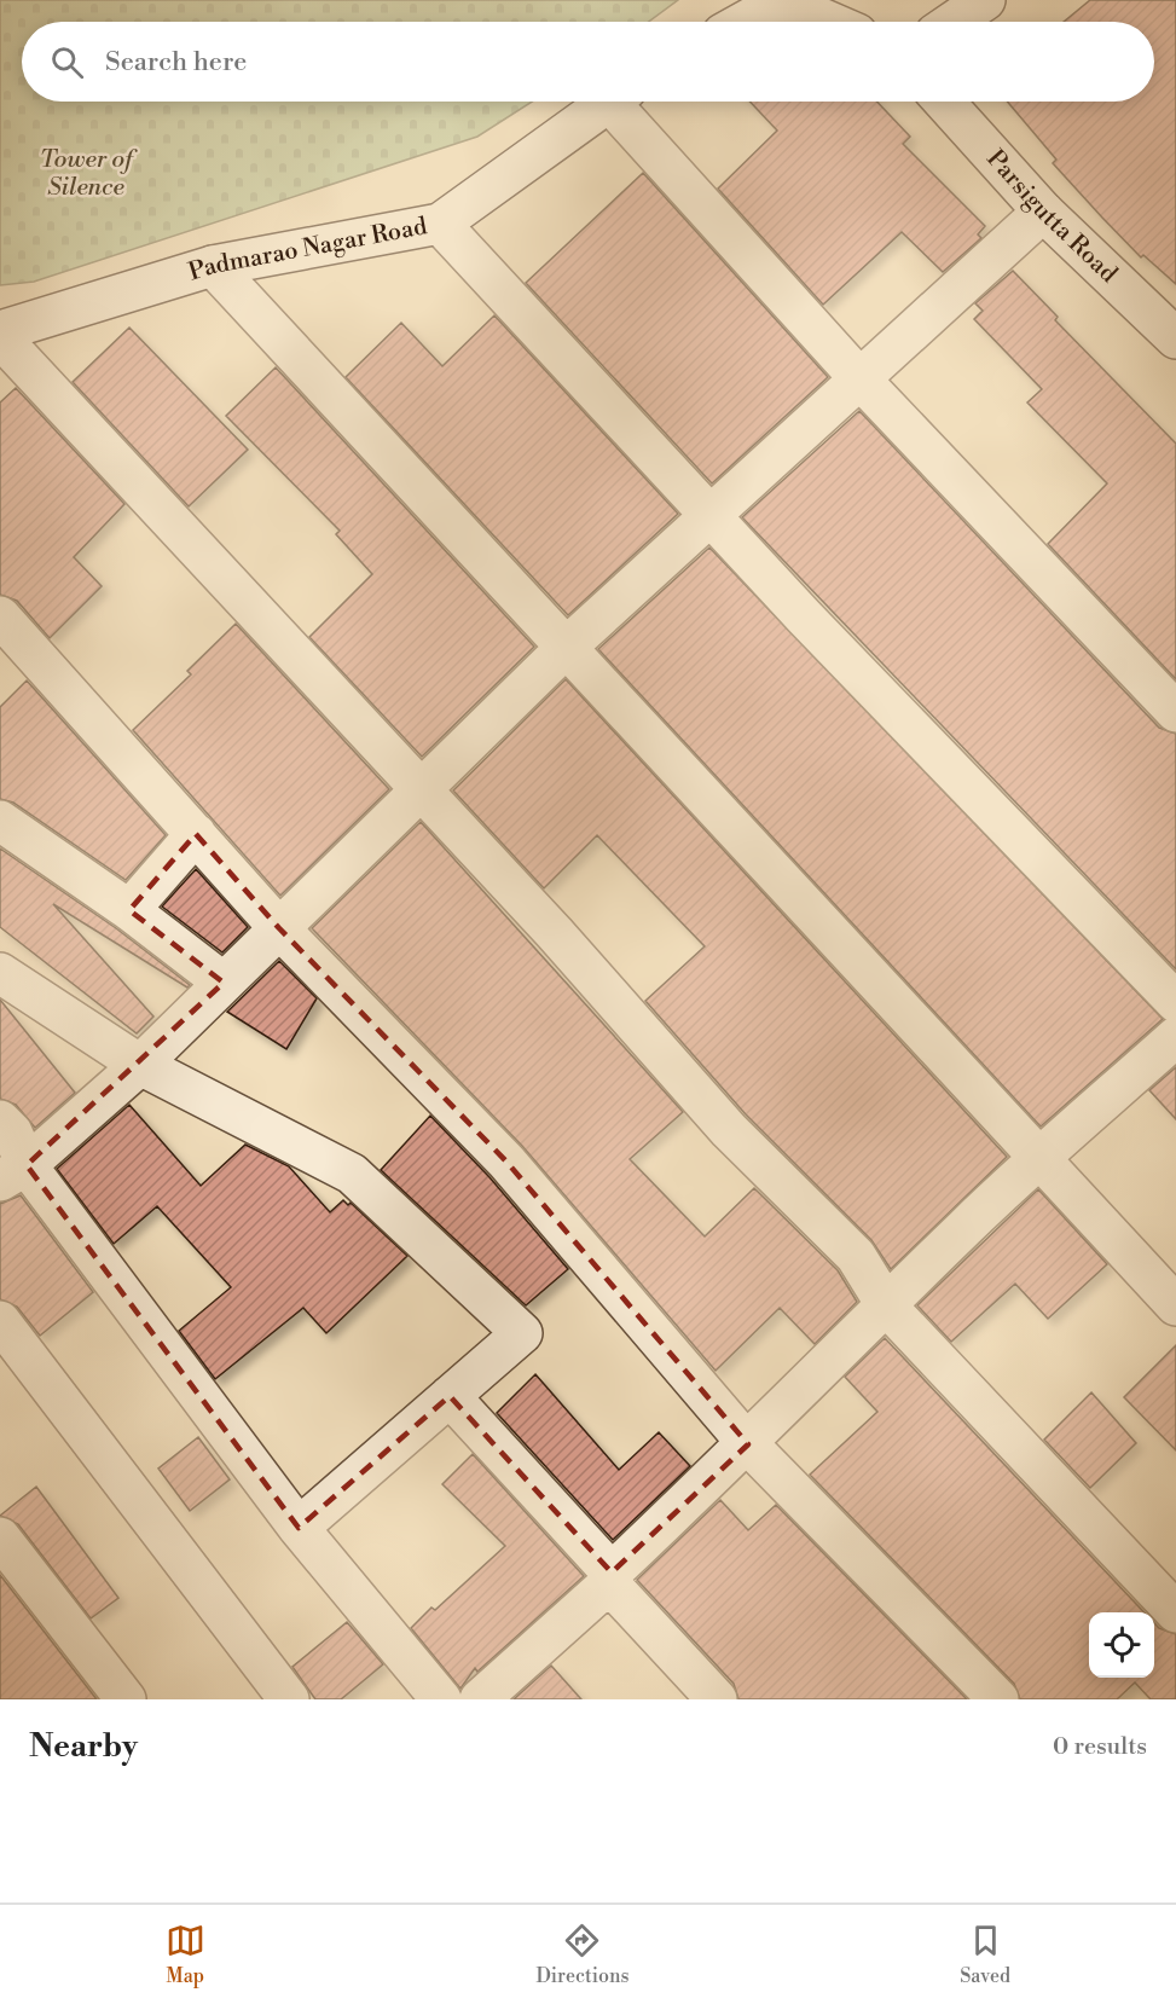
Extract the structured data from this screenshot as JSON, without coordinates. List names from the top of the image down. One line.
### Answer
{"streets":{"street":["Parsigutta Road","Padmarao Nagar Road"]},"parks":["Tower of Silence"],"page":{"search":"Search here","heading":["Nearby","0 results"],"nav":["Map","Directions","Saved"]}}
